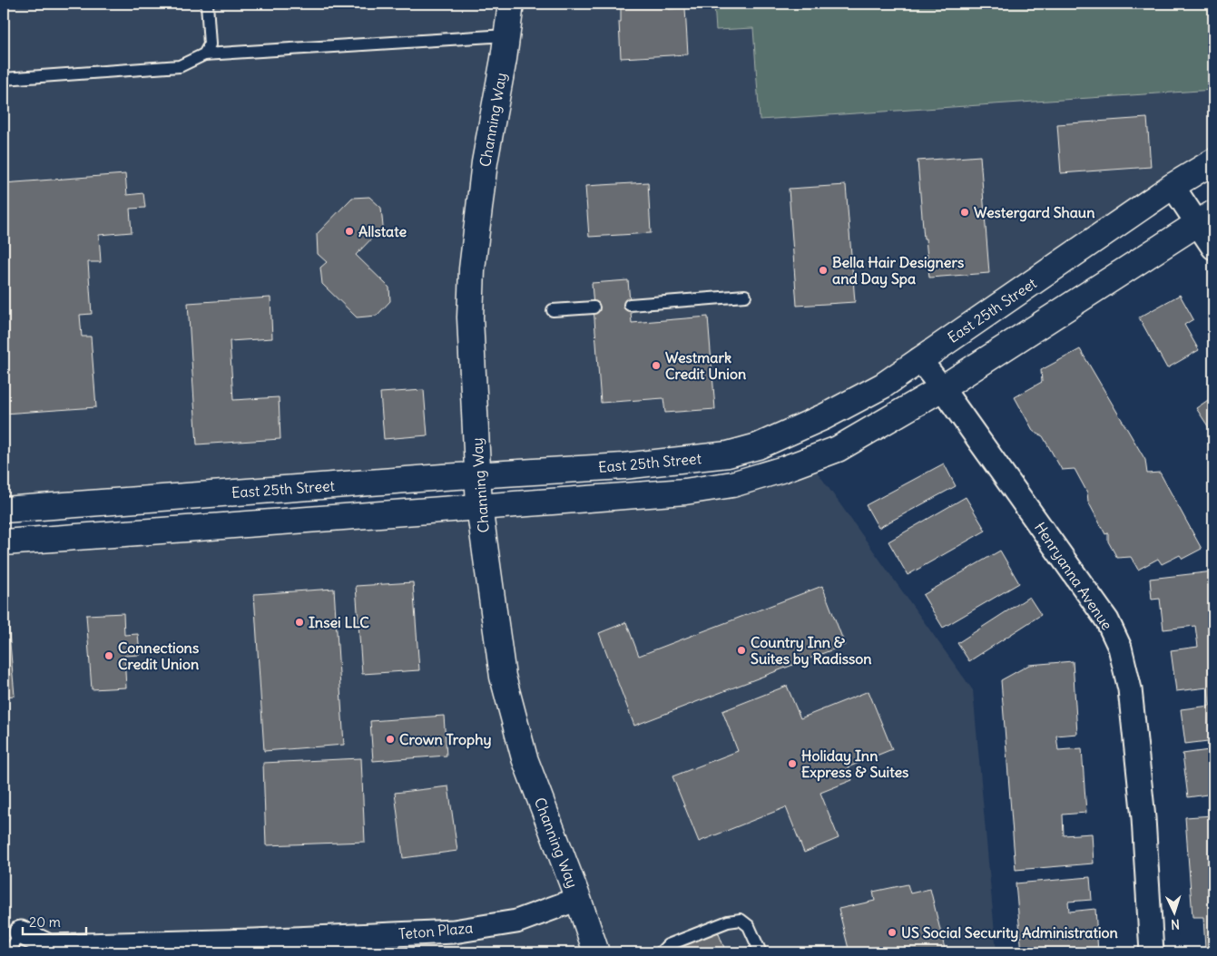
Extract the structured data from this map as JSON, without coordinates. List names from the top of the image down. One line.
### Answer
{"streets":{"street":["Channing Way","East 25th Street","Henryanna Avenue","Teton Plaza"]},"crossings":[["Channing Way","East 25th Street"],["Channing Way","Teton Plaza"],["East 25th Street","Henryanna Avenue"]],"places":["Westergard Shaun","Allstate","Bella Hair Designers and Day Spa","Westmark Credit Union","Insei LLC","Country Inn & Suites by Radisson","Connections Credit Union","Crown Trophy","Holiday Inn Express & Suites","US Social Security Administration"],"scale_bar":"20 m","north":"bottom"}
